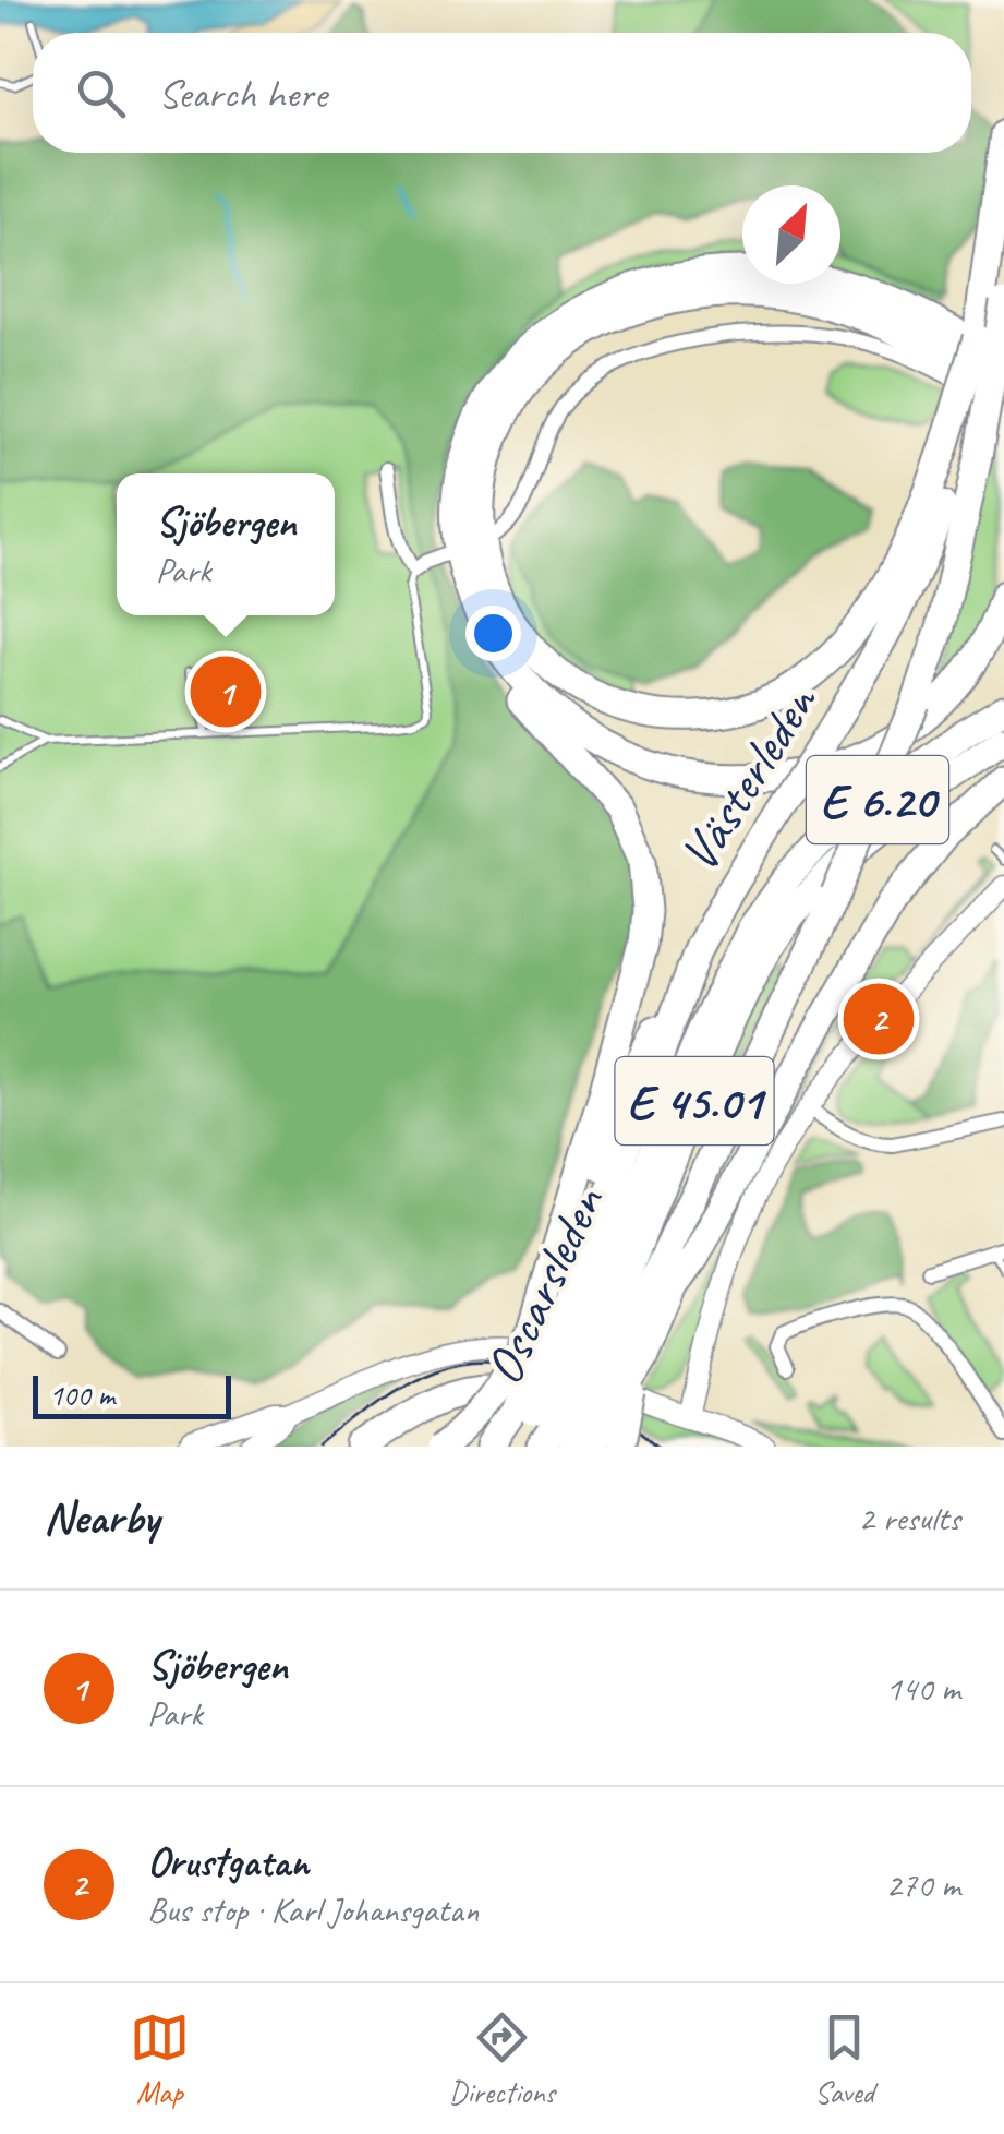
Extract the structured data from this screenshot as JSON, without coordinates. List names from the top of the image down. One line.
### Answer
{"streets":{"highway":["Västerleden","E 6.20","E 45.01","Oscarsleden"]},"crossings":[["Västerleden","E 6.20"],["Västerleden","Oscarsleden"],["E 6.20","Oscarsleden"]],"scale_bar":"100 m","north":"top right","page":{"search":"Search here","popup":["Sjöbergen","Park"],"pins":["1","2"],"scale":"100 m","heading":["Nearby","2 results"],"list":[{"mark":"1","name":"Sjöbergen","note":"Park","value":"140 m"},{"mark":"2","name":"Orustgatan","note":"Bus stop · Karl Johansgatan","value":"270 m"}],"nav":["Map","Directions","Saved"]}}
